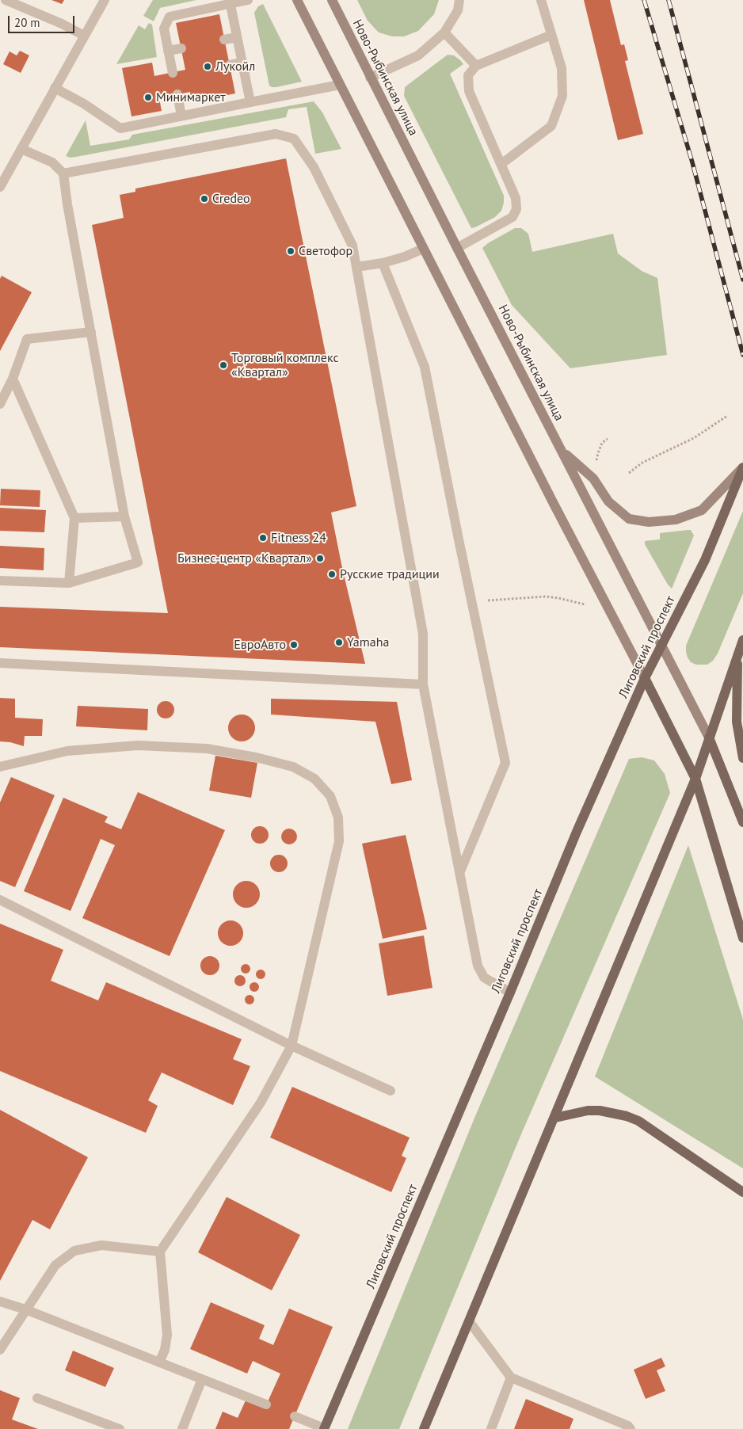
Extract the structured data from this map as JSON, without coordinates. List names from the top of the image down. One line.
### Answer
{"streets":{"main road":["Ново-Рыбинская улица","Лиговский проспект"]},"crossings":[["Ново-Рыбинская улица","Лиговский проспект"]],"places":["Лукойл","Минимаркет","Credeo","Светофор","Торговый комплекс «Квартал»","Fitness 24","Бизнес-центр «Квартал»","Русские традиции","Yamaha","ЕвроАвто"],"scale_bar":"20 m"}
